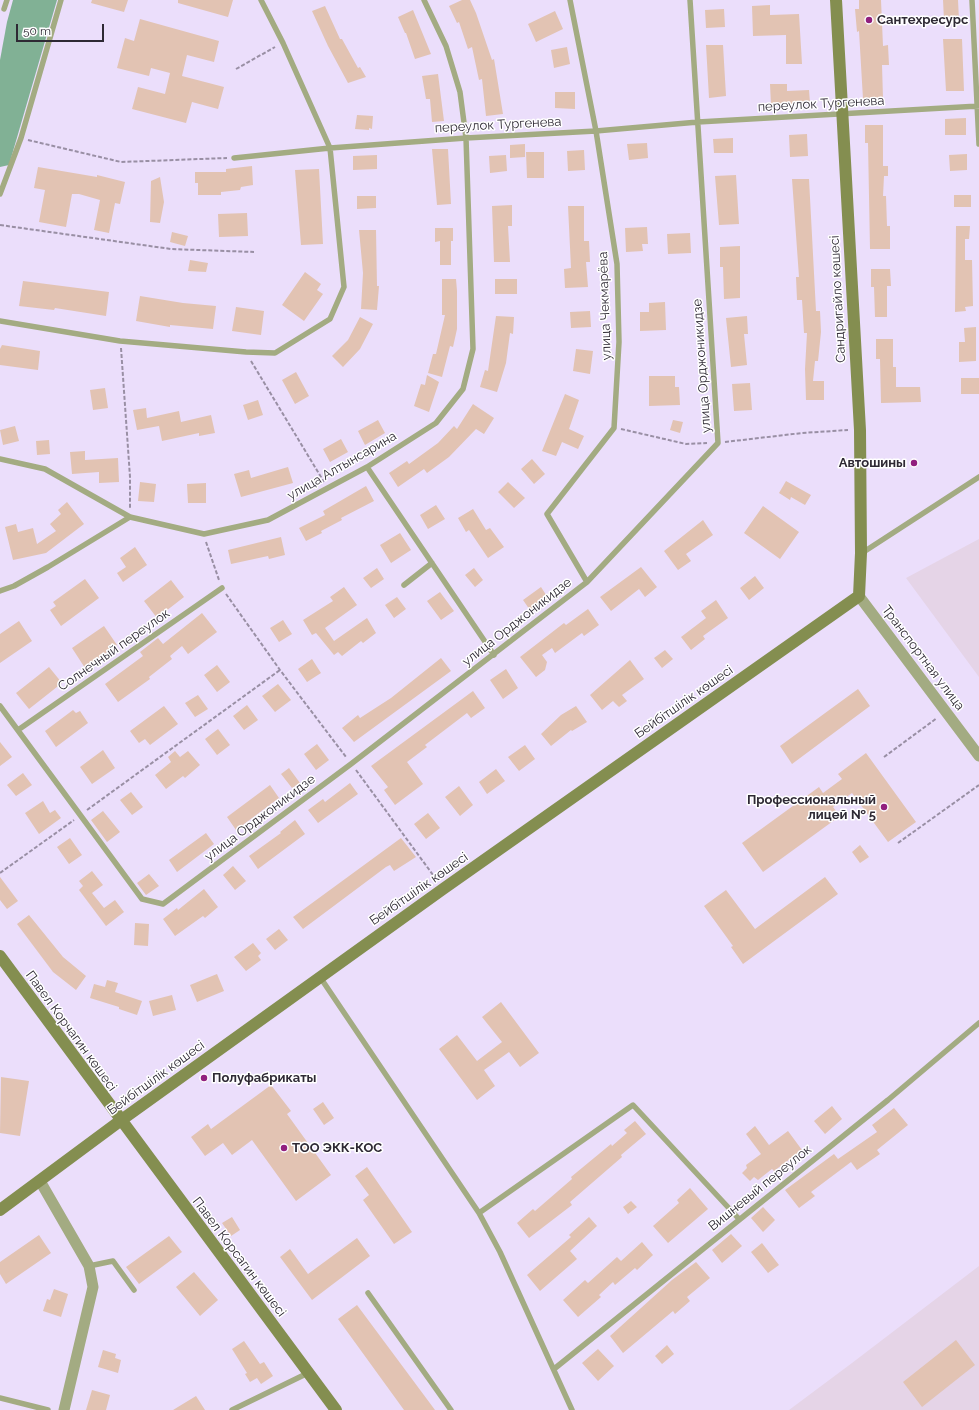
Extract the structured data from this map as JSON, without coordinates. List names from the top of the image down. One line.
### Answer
{"streets":{"street":["Сандригайло көшесі","Транспортная улица","Бейбітшілік көшесі","Павел Корчагин көшесі","Павел Корсагин көшесі"],"lane":["переулок Тургенева","улица Чекмарёва","улица Орджоникидзе","улица Алтынсарина","Солнечный переулок","Вишневый переулок"]},"crossings":[["переулок Тургенева","Сандригайло көшесі"],["переулок Тургенева","улица Чекмарёва"],["переулок Тургенева","улица Орджоникидзе"],["переулок Тургенева","улица Алтынсарина"],["Сандригайло көшесі","Транспортная улица"],["Сандригайло көшесі","Бейбітшілік көшесі"],["улица Орджоникидзе","Солнечный переулок"],["Транспортная улица","Бейбітшілік көшесі"],["Бейбітшілік көшесі","Павел Корчагин көшесі"],["Бейбітшілік көшесі","Павел Корсагин көшесі"],["Павел Корчагин көшесі","Павел Корсагин көшесі"]],"places":["Сантехресурс","Автошины","Профессиональный лицей № 5","Полуфабрикаты","ТОО ЭКК-КОС"],"scale_bar":"50 m"}
